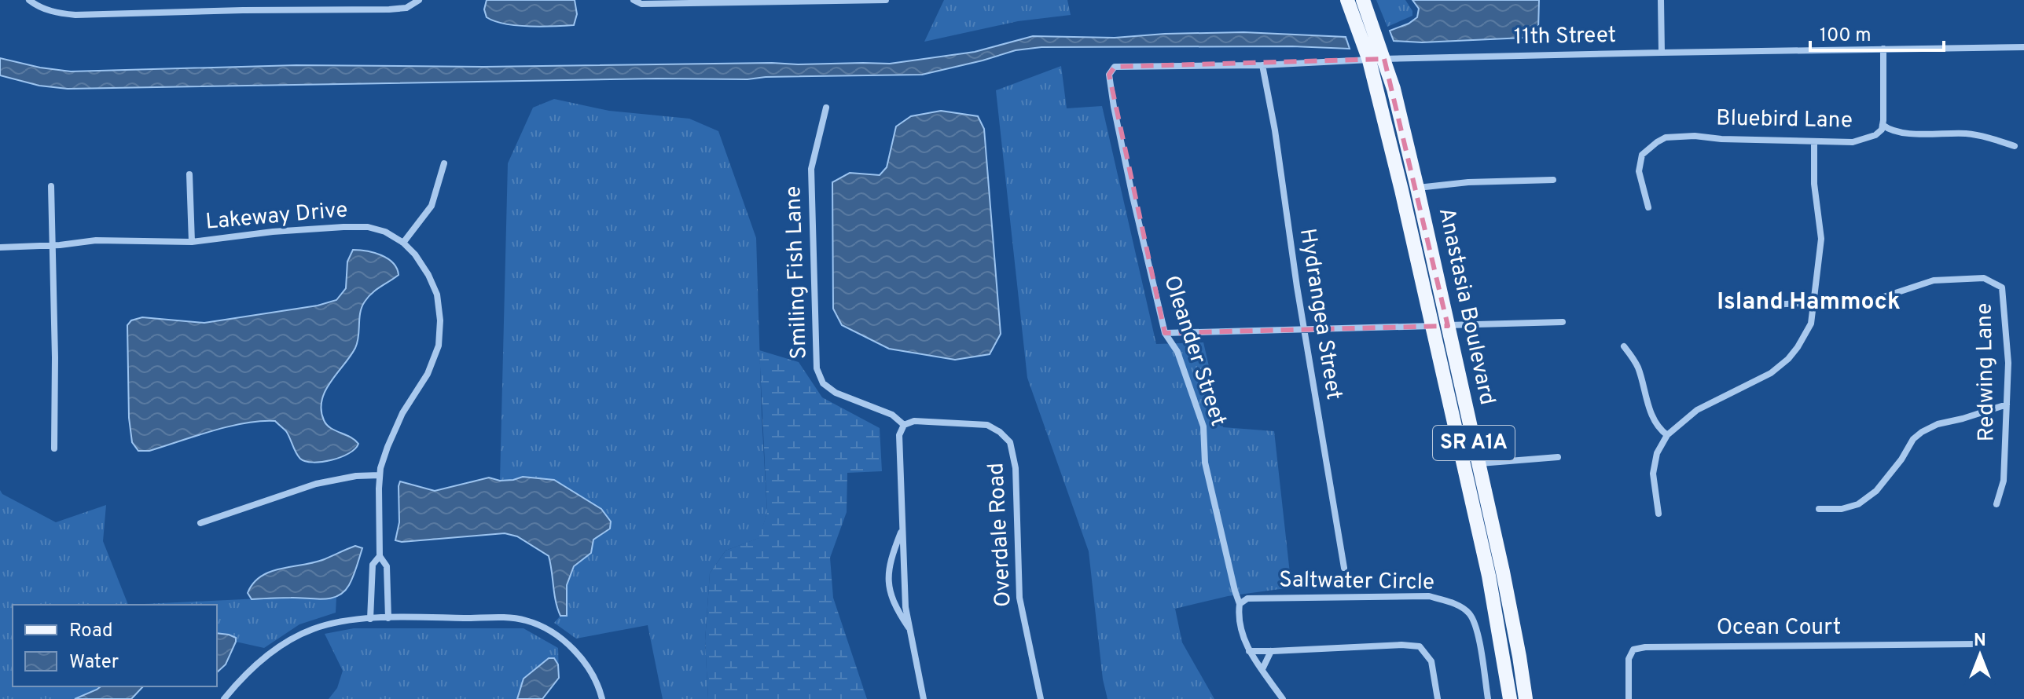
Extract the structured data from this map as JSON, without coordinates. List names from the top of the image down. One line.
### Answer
{"streets":{"main road":["Anastasia Boulevard","SR A1A"],"street":["11th Street","Bluebird Lane","Lakeway Drive","Smiling Fish Lane","Hydrangea Street","Oleander Street","Redwing Lane","Overdale Road","Saltwater Circle","Ocean Court"]},"crossings":[["11th Street","Anastasia Boulevard"],["11th Street","Hydrangea Street"],["11th Street","Oleander Street"],["Smiling Fish Lane","Overdale Road"],["Oleander Street","Saltwater Circle"]],"districts":["Island Hammock"],"legend":["Road","Water"],"scale_bar":"100 m","north":"top"}
